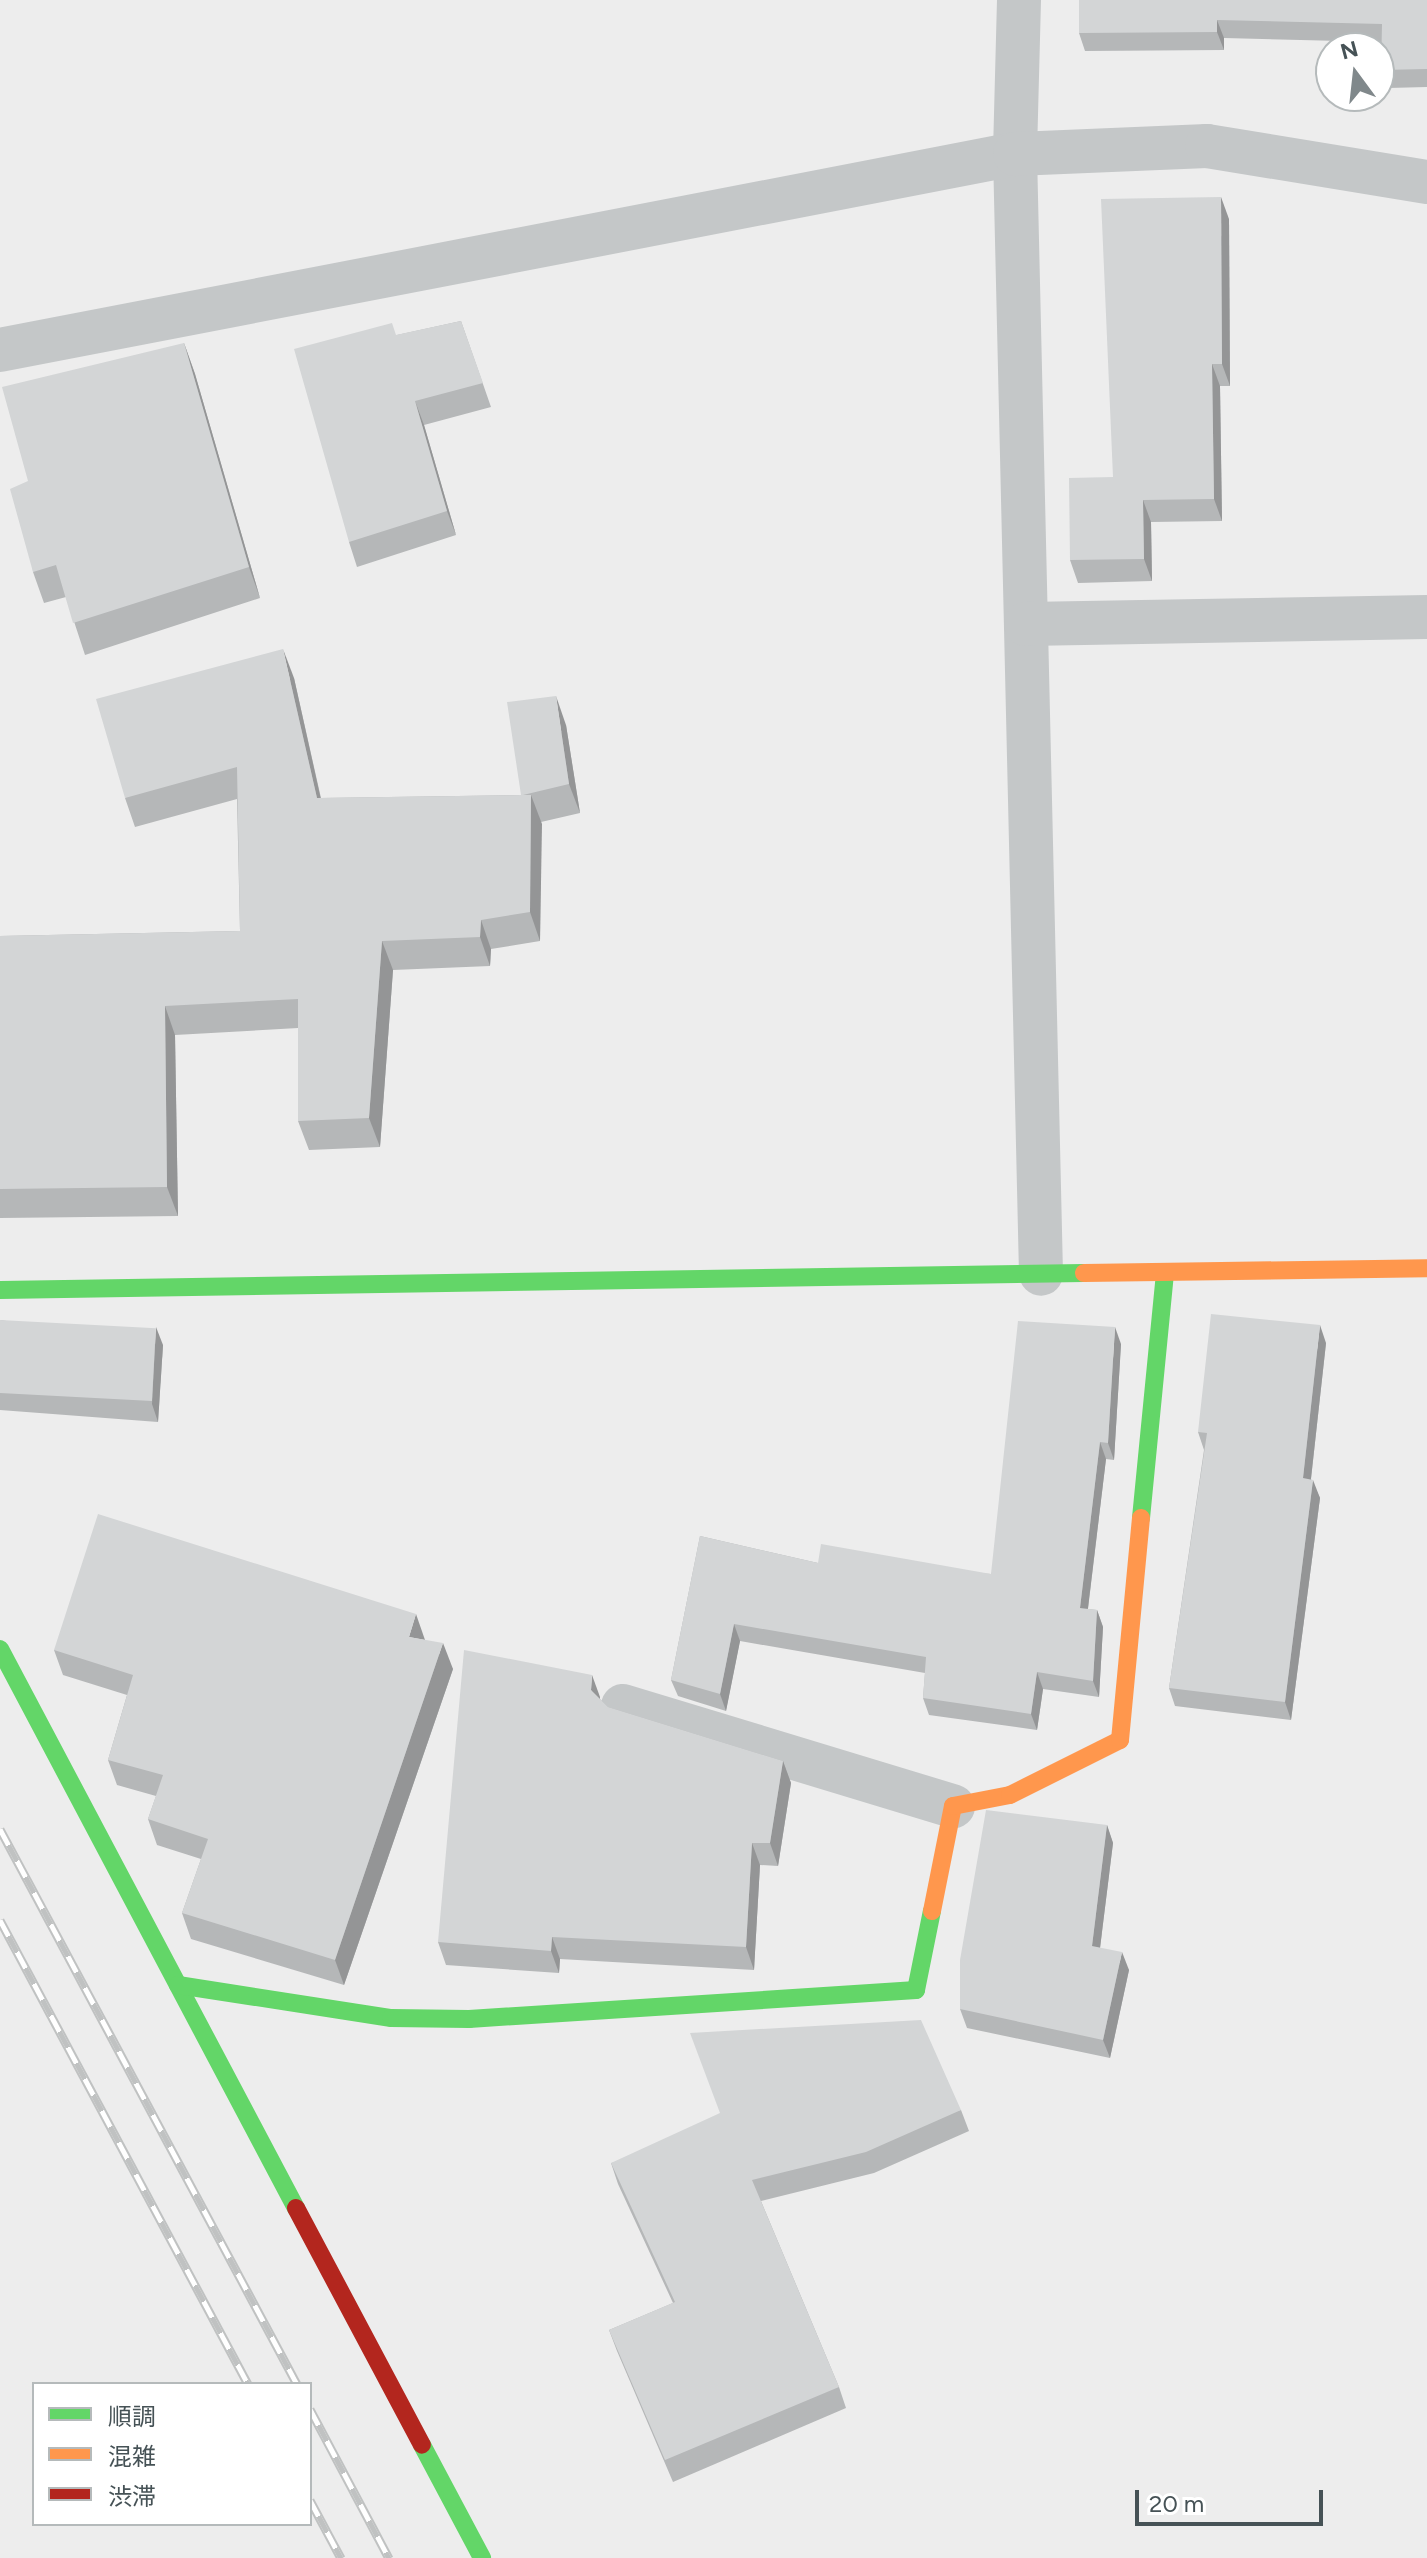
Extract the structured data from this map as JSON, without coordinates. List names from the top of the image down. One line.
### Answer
{"legend":["順調","混雑","渋滞"],"scale_bar":"20 m","north":"top"}
